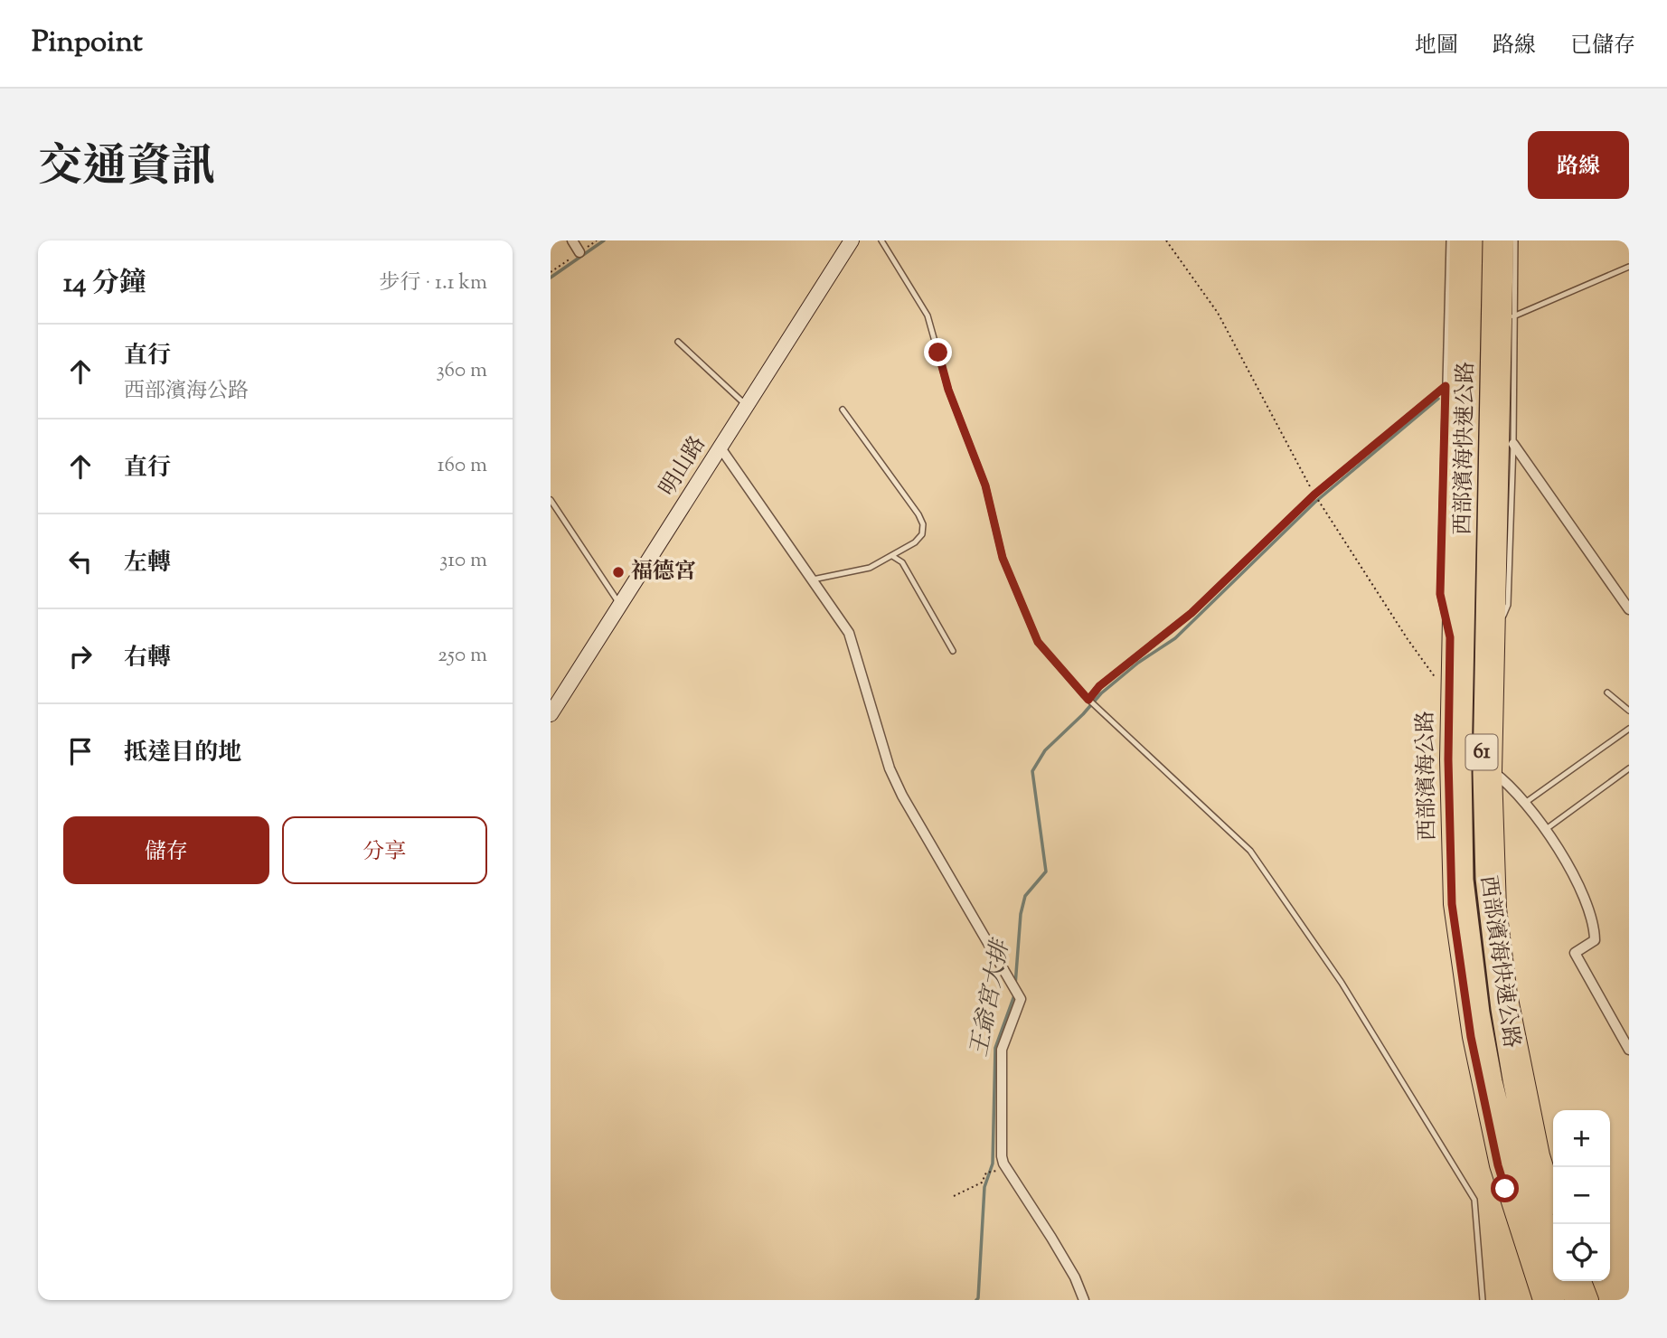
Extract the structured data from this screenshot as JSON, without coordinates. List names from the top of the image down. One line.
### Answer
{"streets":{"highway":["西部濱海快速公路","61"],"main road":["西部濱海公路"],"street":["明山路"]},"water":["王爺宮大排"],"places":["福德宮"],"page":{"header":"Pinpoint","nav":["地圖","路線","已儲存"],"title":"交通資訊","buttons":["路線",["儲存","分享"]],"heading":["14 分鐘","步行 · 1.1 km"],"list":[["直行","西部濱海公路","360 m"],["直行","160 m"],["左轉","310 m"],["右轉","250 m"],"抵達目的地"],"map_buttons":["+","−"]}}
